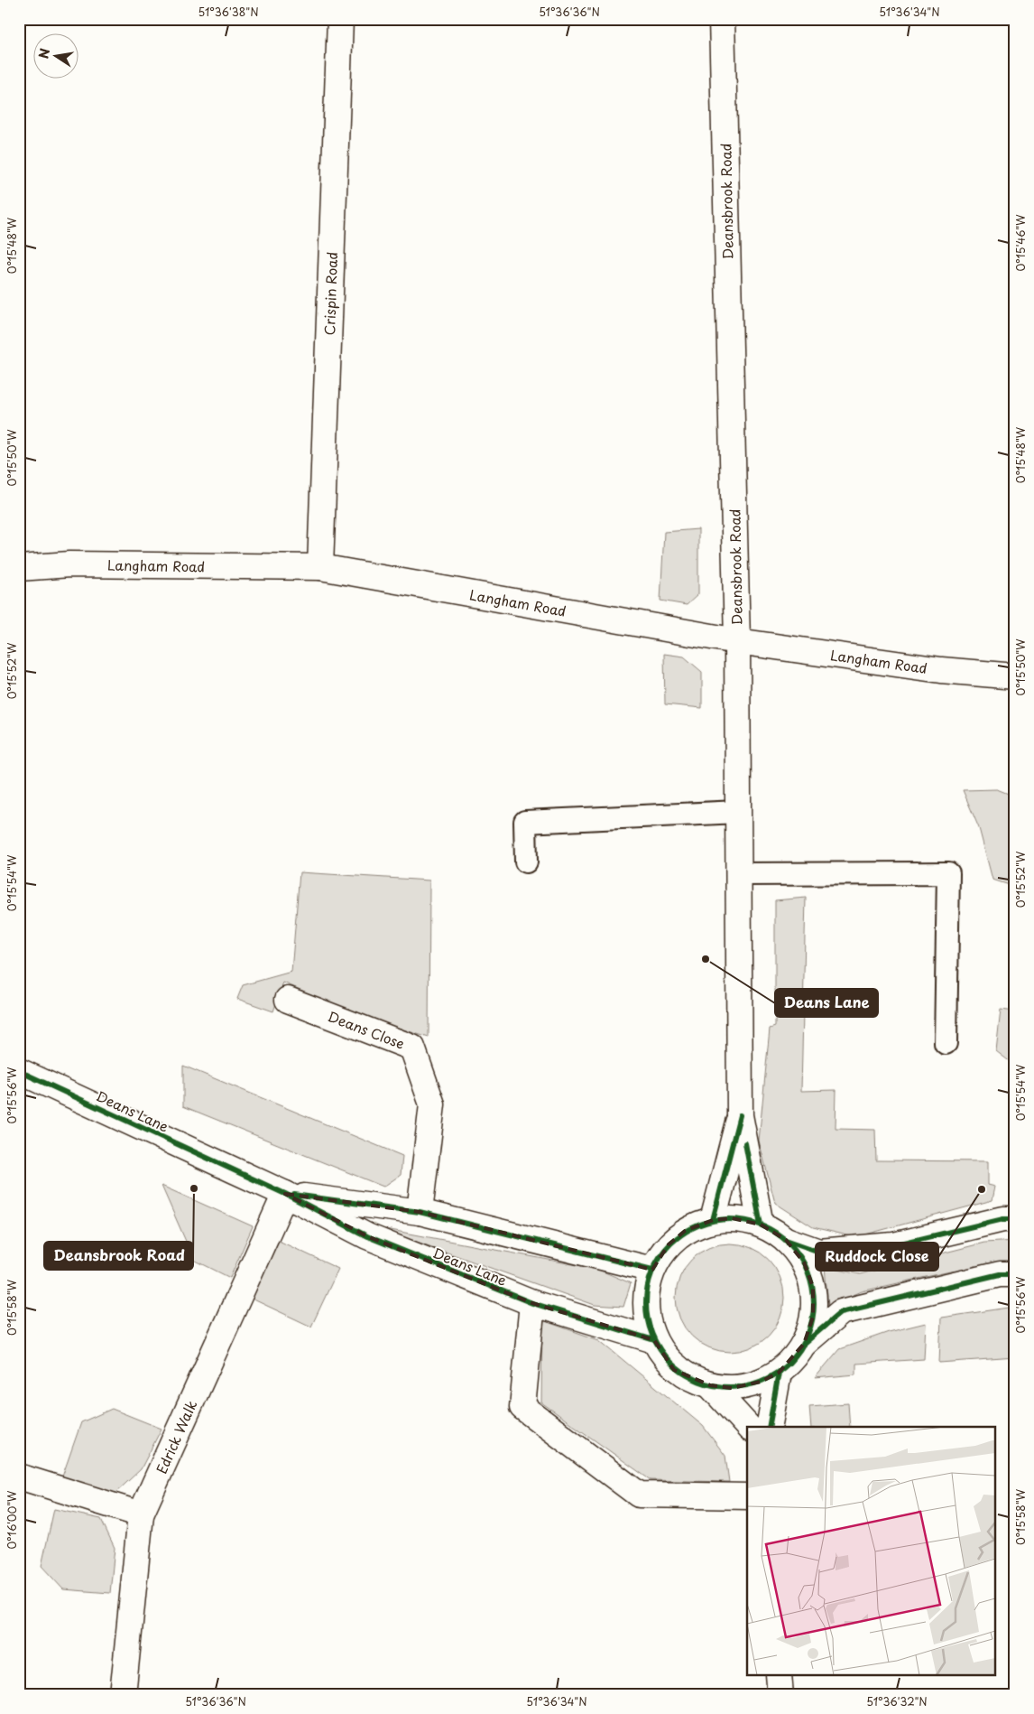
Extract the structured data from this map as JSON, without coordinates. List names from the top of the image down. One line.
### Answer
{"streets":{"street":["Deansbrook Road","Crispin Road","Langham Road","Deans Close","Deans Lane","Edrick Walk"]},"crossings":[["Deansbrook Road","Langham Road"],["Crispin Road","Langham Road"],["Deans Close","Deans Lane"],["Deans Lane","Edrick Walk"]],"places":["Deans Lane","Deansbrook Road","Ruddock Close"],"north":"left","coordinates":["51°36'38\"N","51°36'36\"N","51°36'34\"N","0°15'46\"W","0°15'48\"W","0°15'50\"W","0°15'52\"W","0°15'54\"W","0°15'56\"W","0°15'58\"W","0°16'00\"W","51°36'32\"N"]}
